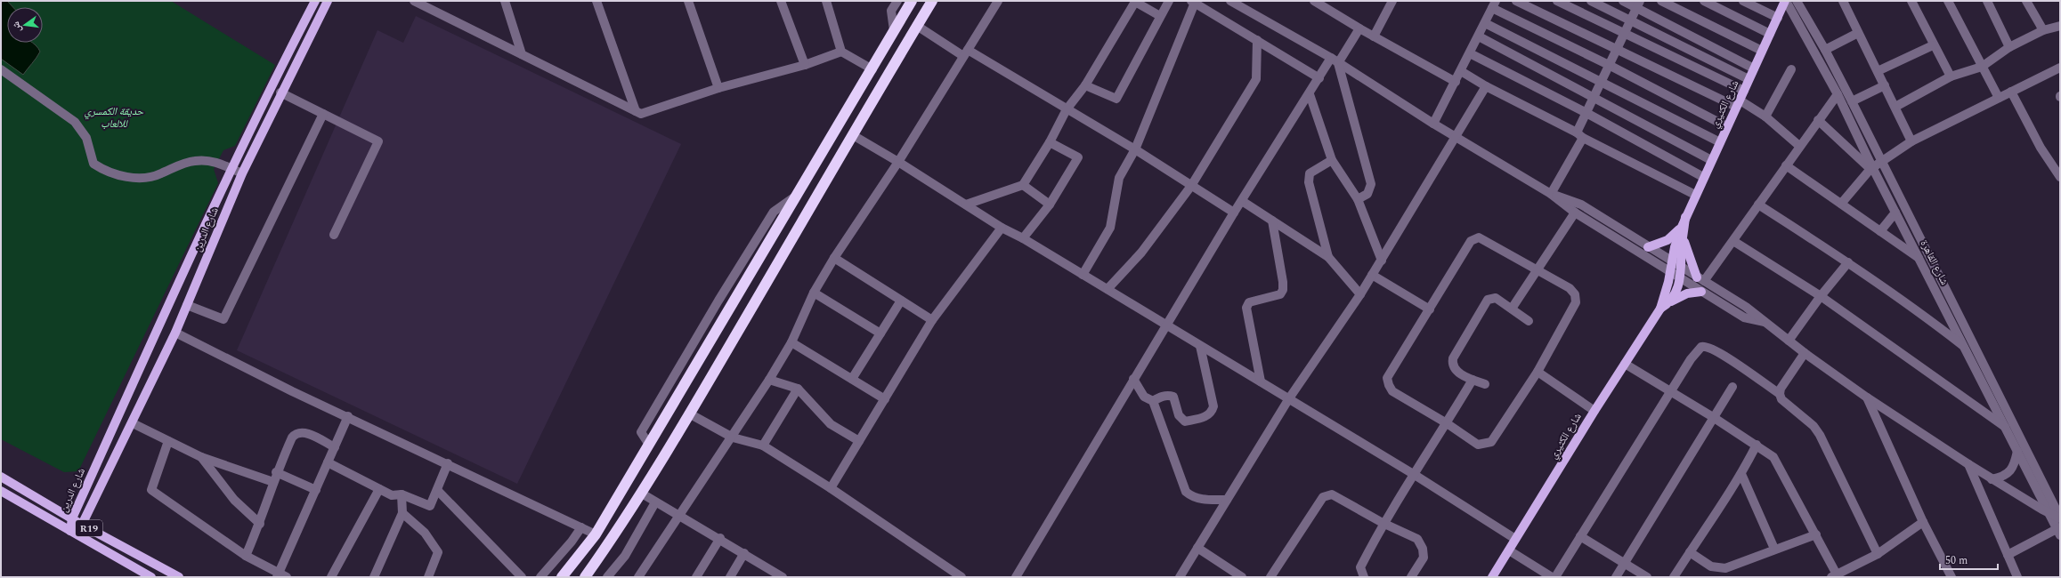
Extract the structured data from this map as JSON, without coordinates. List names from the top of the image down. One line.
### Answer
{"streets":{"main road":["شارع الكثيري","شارع الدرين","R19"],"street":["شارع القاهرة"]},"crossings":[["شارع الكثيري","شارع القاهرة"],["شارع الدرين","R19"]],"parks":["حديقة الكمسري للالعاب"],"scale_bar":"50 m","north":"left"}
